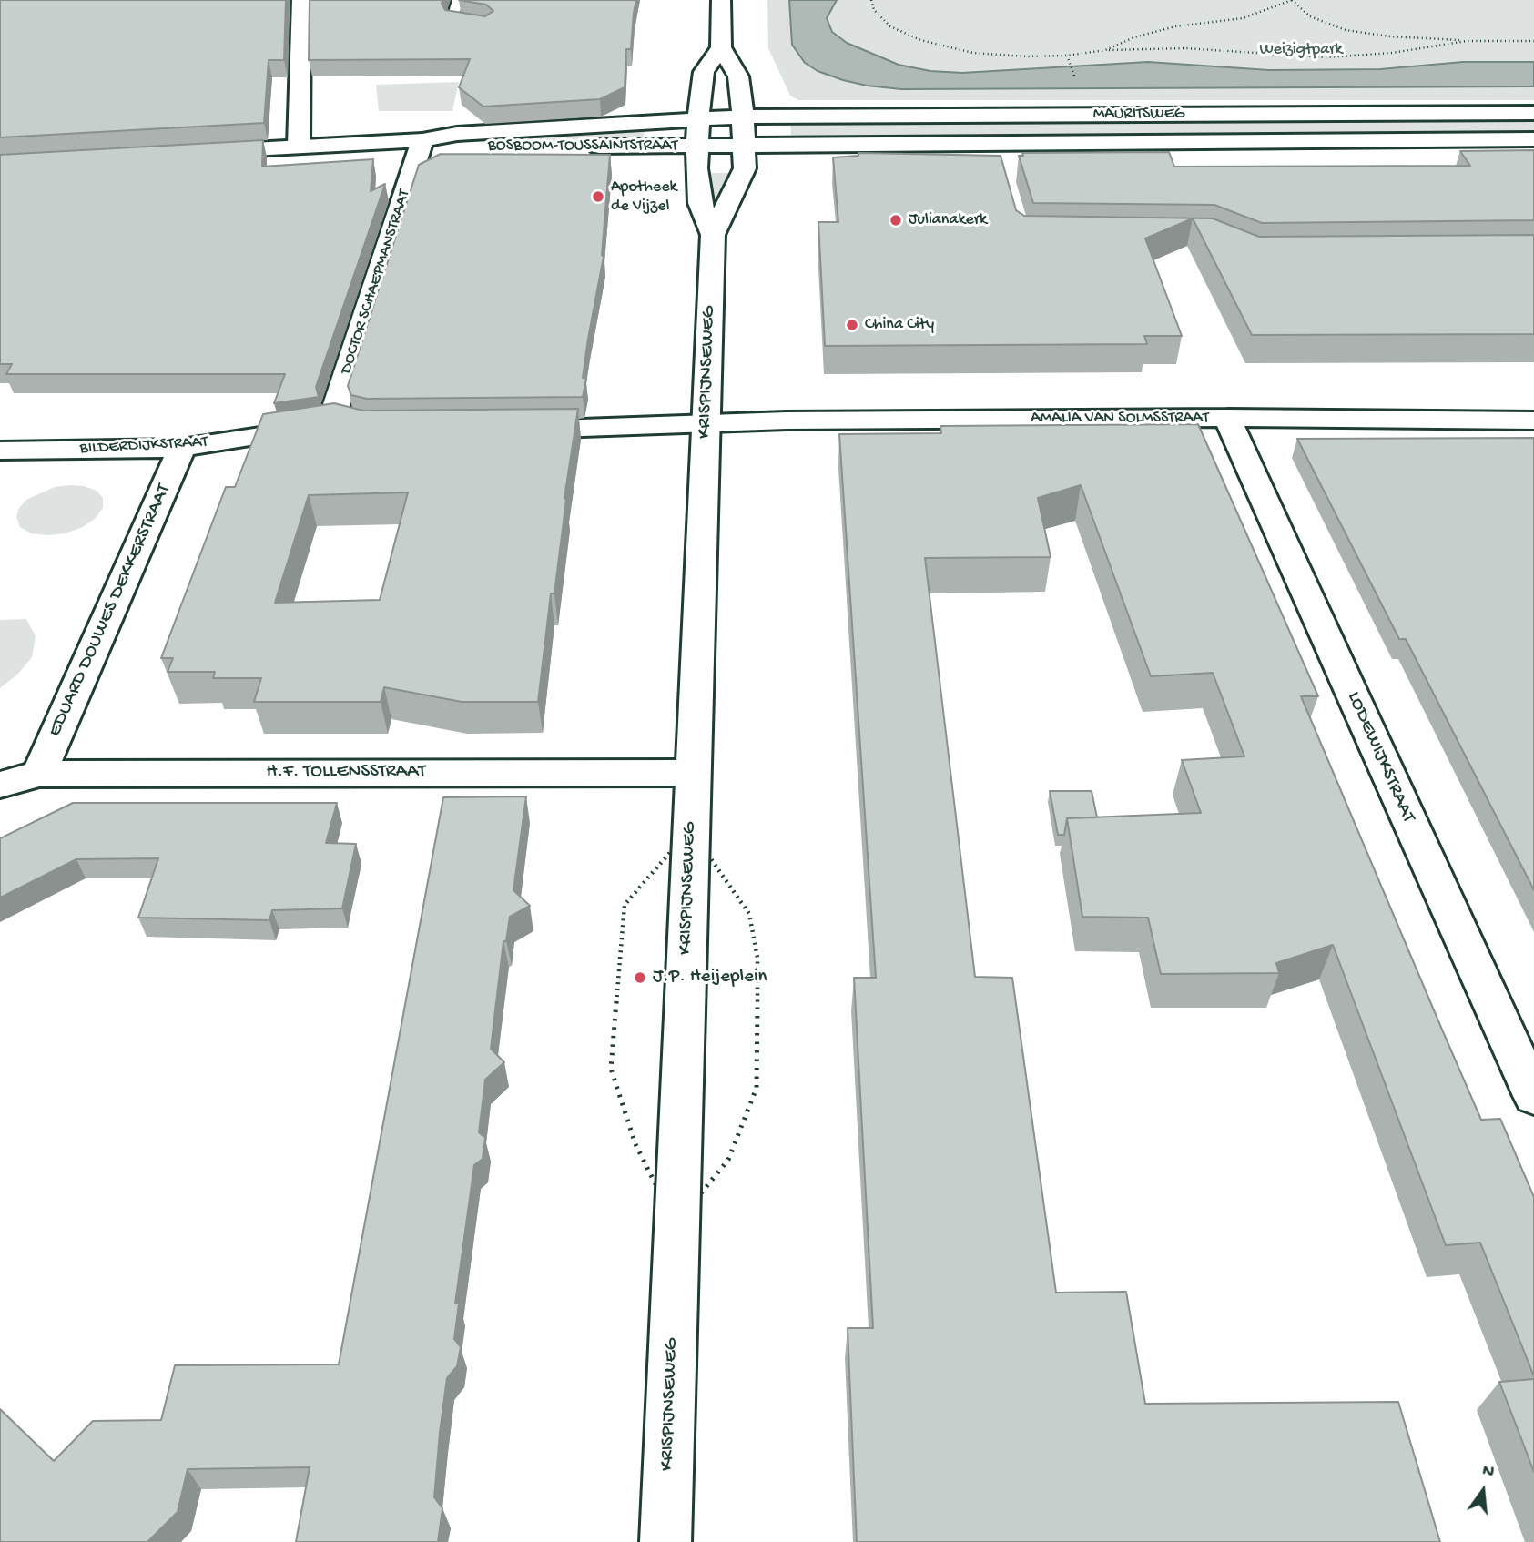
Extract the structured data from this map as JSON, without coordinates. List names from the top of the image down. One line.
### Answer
{"streets":{"street":["MAURITSWEG","BOSBOOM-TOUSSAINTSTRAAT","DOCTOR SCHAEPMANSTRAAT","KRISPIJNSEWEG","AMALIA VAN SOLMSSTRAAT","BILDERDIJKSTRAAT","EDUARD DOUWES DEKKERSTRAAT","LODEWIJKSTRAAT","H.F. TOLLENSSTRAAT"]},"crossings":[["MAURITSWEG","BOSBOOM-TOUSSAINTSTRAAT"],["MAURITSWEG","KRISPIJNSEWEG"],["BOSBOOM-TOUSSAINTSTRAAT","DOCTOR SCHAEPMANSTRAAT"],["BOSBOOM-TOUSSAINTSTRAAT","KRISPIJNSEWEG"],["DOCTOR SCHAEPMANSTRAAT","BILDERDIJKSTRAAT"],["KRISPIJNSEWEG","AMALIA VAN SOLMSSTRAAT"],["KRISPIJNSEWEG","H.F. TOLLENSSTRAAT"],["AMALIA VAN SOLMSSTRAAT","LODEWIJKSTRAAT"],["BILDERDIJKSTRAAT","EDUARD DOUWES DEKKERSTRAAT"],["EDUARD DOUWES DEKKERSTRAAT","H.F. TOLLENSSTRAAT"]],"parks":["Weizigtpark"],"places":["Apotheek de Vijzel","Julianakerk","China City","J.P. Heijeplein"],"north":"top"}
